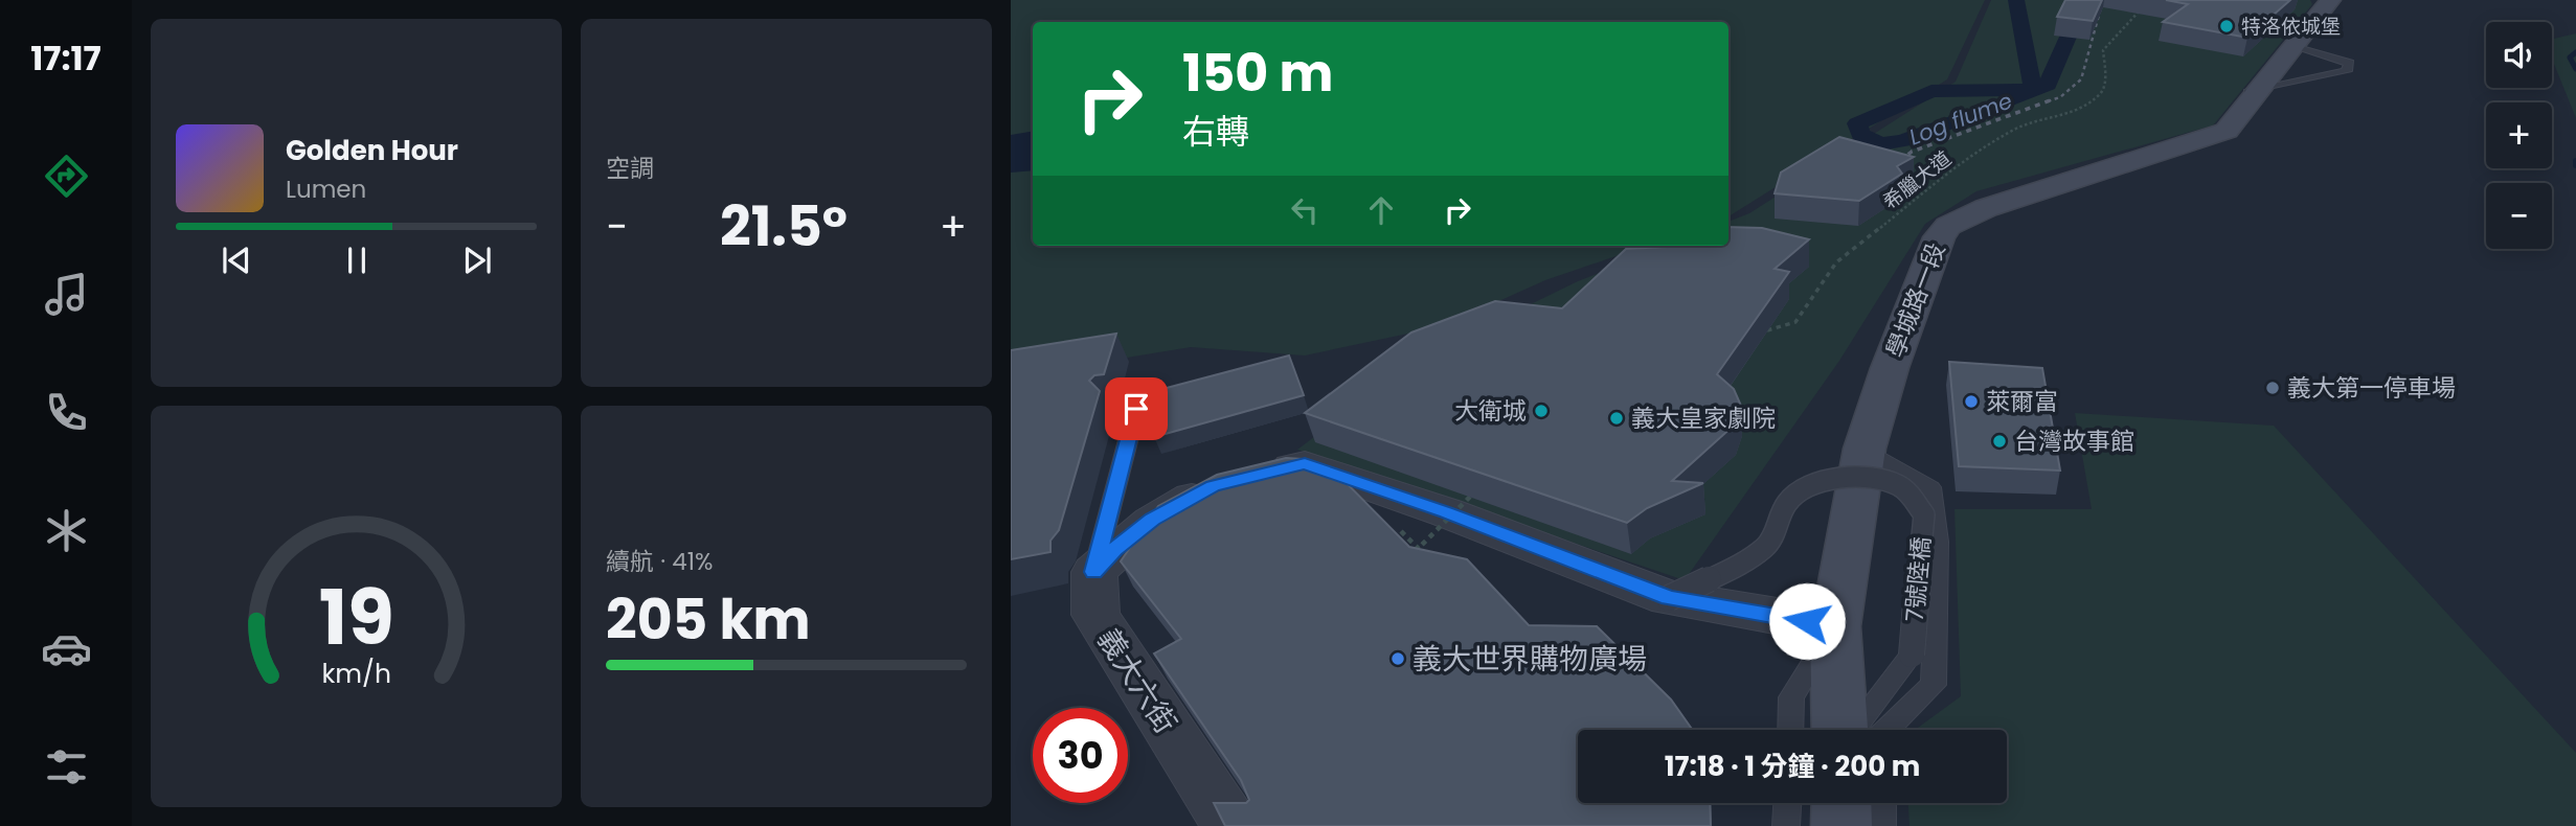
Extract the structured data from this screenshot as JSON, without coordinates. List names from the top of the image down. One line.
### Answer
{"streets":{"main road":["學城路一段"],"street":["義大六街"],"lane":["7號陸橋"],"path":["希臘大道"]},"water":["Log flume"],"places":["特洛依城堡","義大第一停車場","萊爾富","大衛城","義大皇家劇院","台灣故事館","義大世界購物廣場"],"page":{"tabs":"17:17","tile":["空調",["續航 · 41%","205 km"]],"map_buttons":["+","−"],"turn":["150 m","右轉"],"song":["Golden Hour","Lumen"],"heat":["−","21.5°","+"],"limit":"30","trip":"17:18 · 1 分鐘 · 200 m","gauge":["19","km/h"]}}
